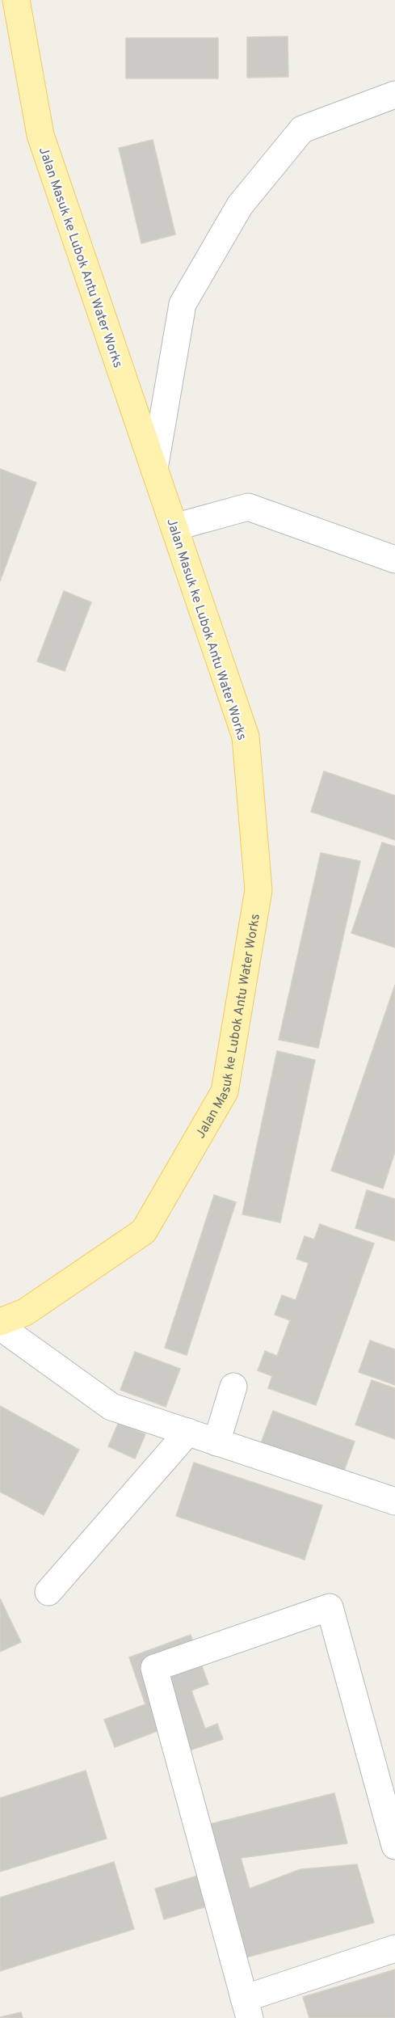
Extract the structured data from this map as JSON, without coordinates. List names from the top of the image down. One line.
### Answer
{"streets":{"main road":["Jalan Masuk ke Lubok Antu Water Works"]}}
